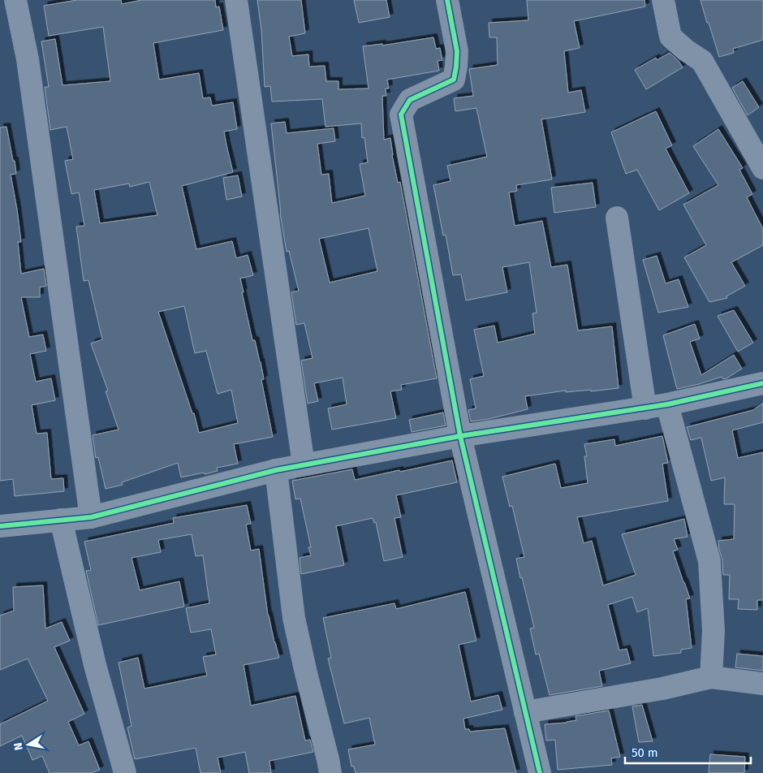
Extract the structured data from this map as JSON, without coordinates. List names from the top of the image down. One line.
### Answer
{"scale_bar":"50 m","north":"left"}
